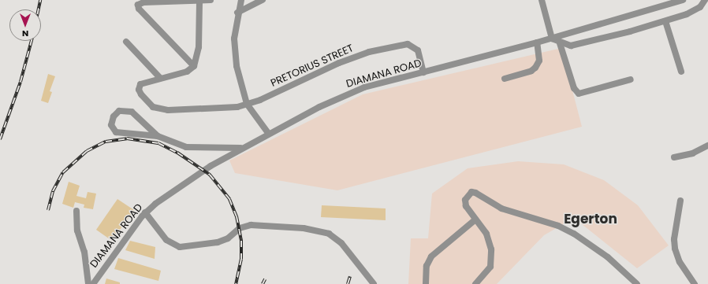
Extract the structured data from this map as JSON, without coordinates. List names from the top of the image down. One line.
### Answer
{"streets":{"street":["PRETORIUS STREET","DIAMANA ROAD"]},"crossings":[["PRETORIUS STREET","DIAMANA ROAD"]],"districts":["Egerton"],"north":"bottom"}
